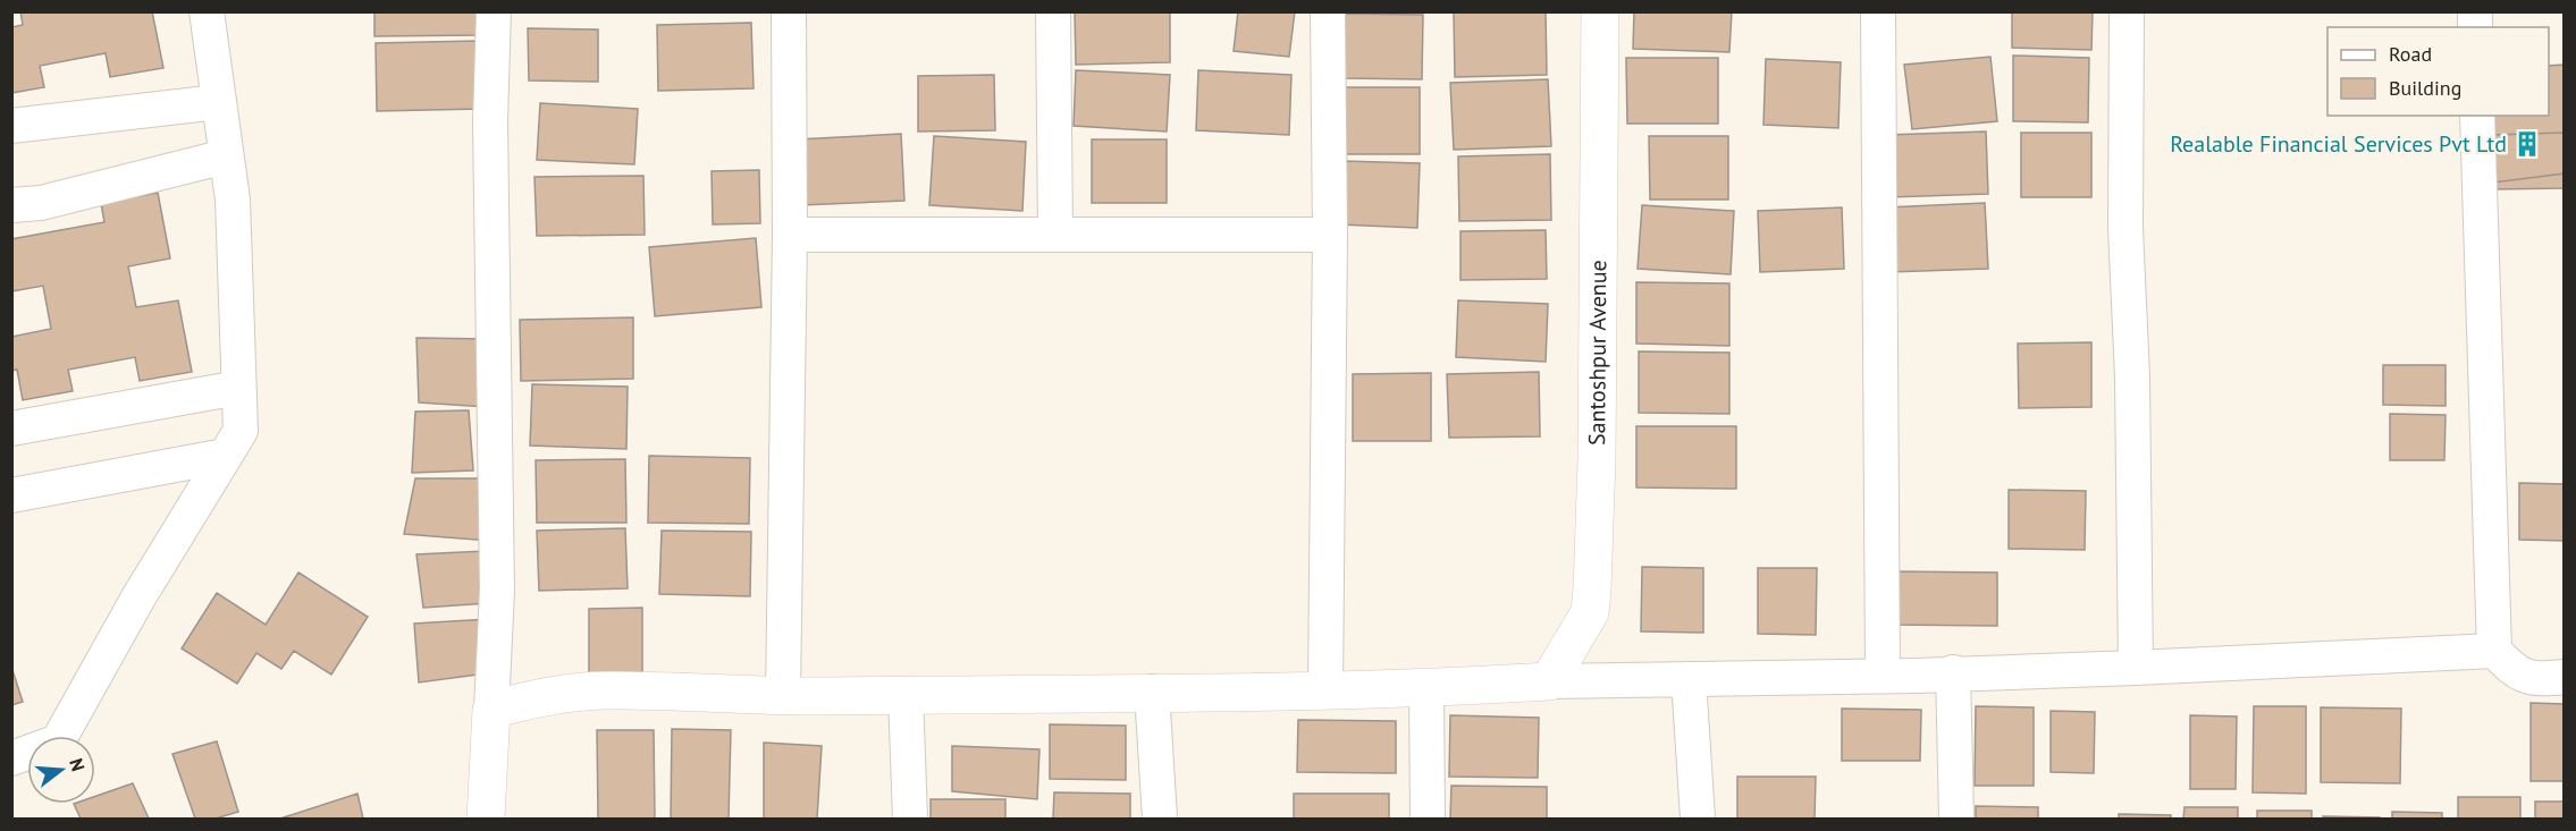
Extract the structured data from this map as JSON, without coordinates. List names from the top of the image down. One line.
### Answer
{"streets":{"main road":["Santoshpur Avenue"]},"places":{"building":["Realable Financial Services Pvt Ltd"]},"legend":["Road","Building"],"north":"right"}
